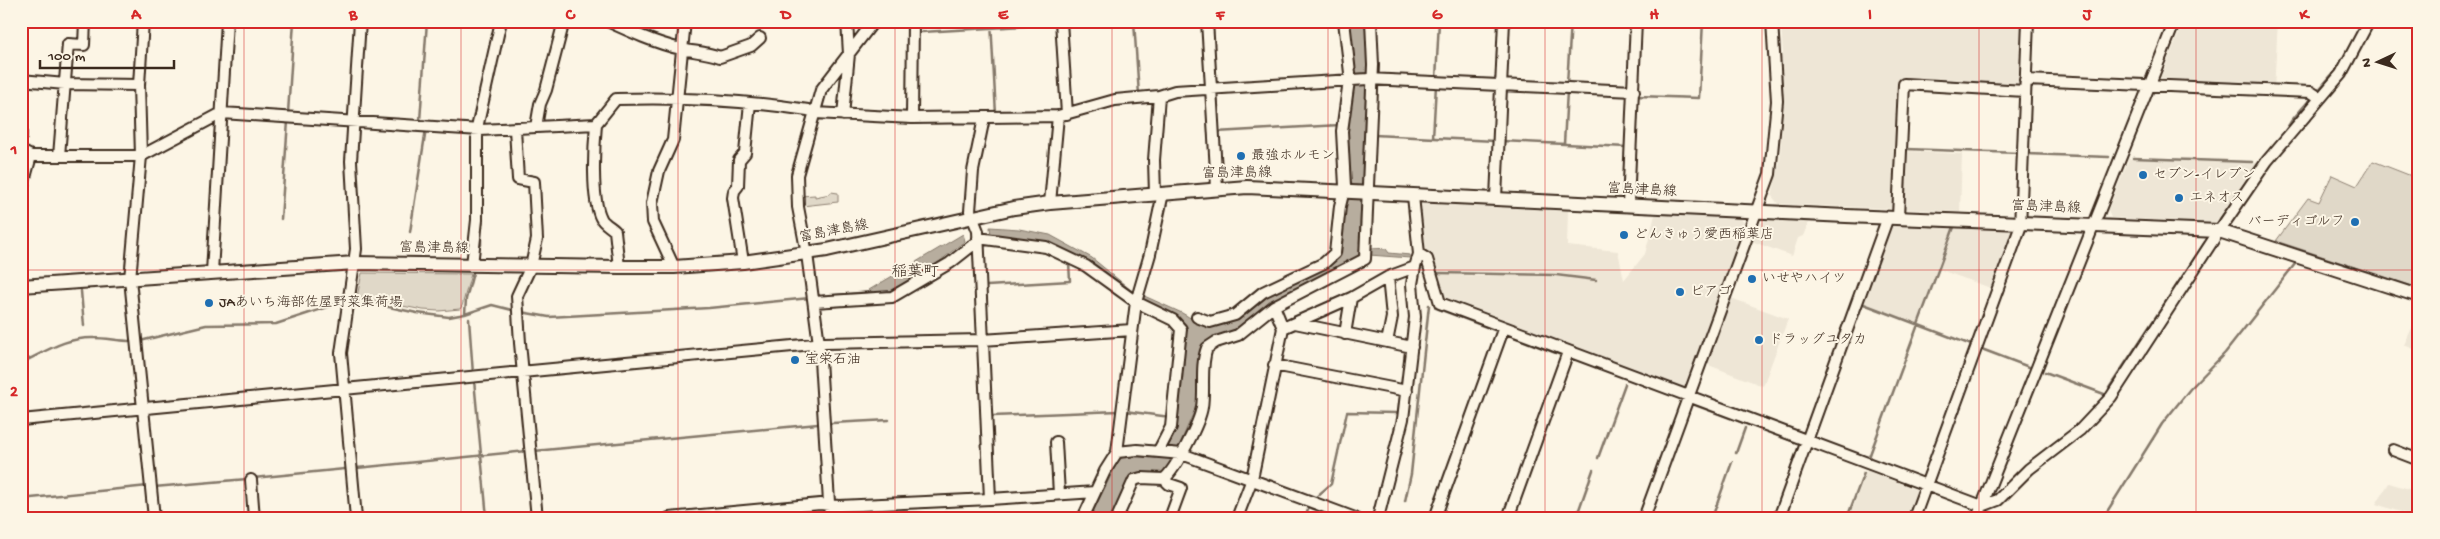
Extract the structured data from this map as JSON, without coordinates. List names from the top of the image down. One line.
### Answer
{"streets":{"main road":["富島津島線"]},"districts":["稲葉町"],"places":["最強ホルモン","セブン-イレブン","エネオス","バーディゴルフ","どんきゅう愛西稲葉店","いせやハイツ","ピアゴ","JAあいち海部佐屋野菜集荷場","ドラッグユタカ","宝栄石油"],"scale_bar":"100 m","north":"left","grid":{"columns":["A","B","C","D","E","F","G","H","I","J","K"],"rows":["1","2"]}}
